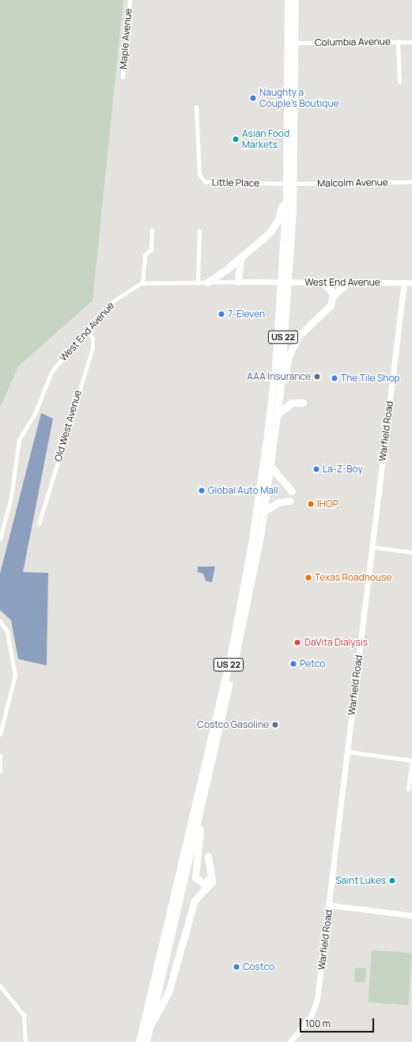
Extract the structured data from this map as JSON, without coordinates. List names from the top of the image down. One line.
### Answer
{"streets":{"highway":["US 22"],"street":["Maple Avenue","Columbia Avenue","Little Place","Malcolm Avenue","West End Avenue","Old West Avenue","Warfield Road"]},"crossings":[["Columbia Avenue","US 22"],["Little Place","Malcolm Avenue"],["Little Place","US 22"],["Malcolm Avenue","US 22"],["West End Avenue","US 22"],["West End Avenue","Old West Avenue"],["West End Avenue","Warfield Road"]],"places":["Naughty a Couple’s Boutique","Asian Food Markets","7-Eleven","AAA Insurance","The Tile Shop","La-Z-Boy","Global Auto Mall","IHOP","Texas Roadhouse","DaVita Dialysis","Petco","Costco Gasoline","Saint Lukes","Costco"],"scale_bar":"100 m"}
